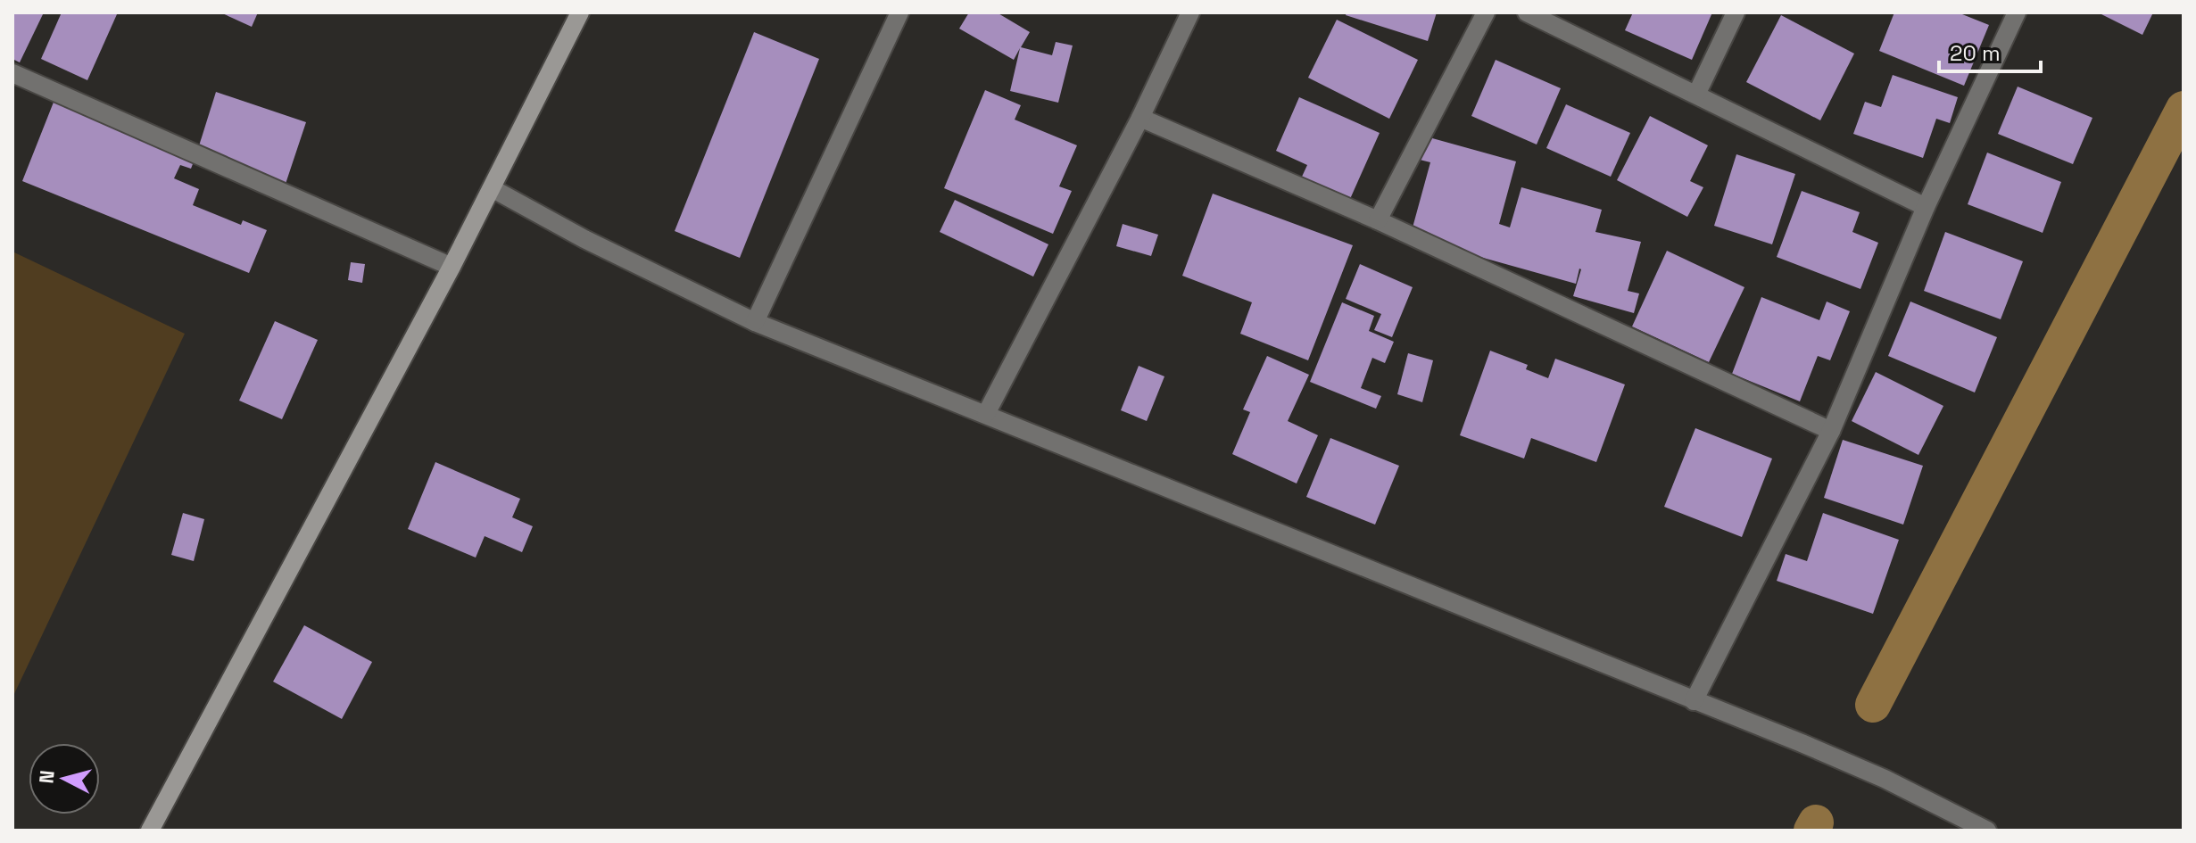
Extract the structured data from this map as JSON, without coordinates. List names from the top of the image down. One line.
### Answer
{"scale_bar":"20 m","north":"left"}
